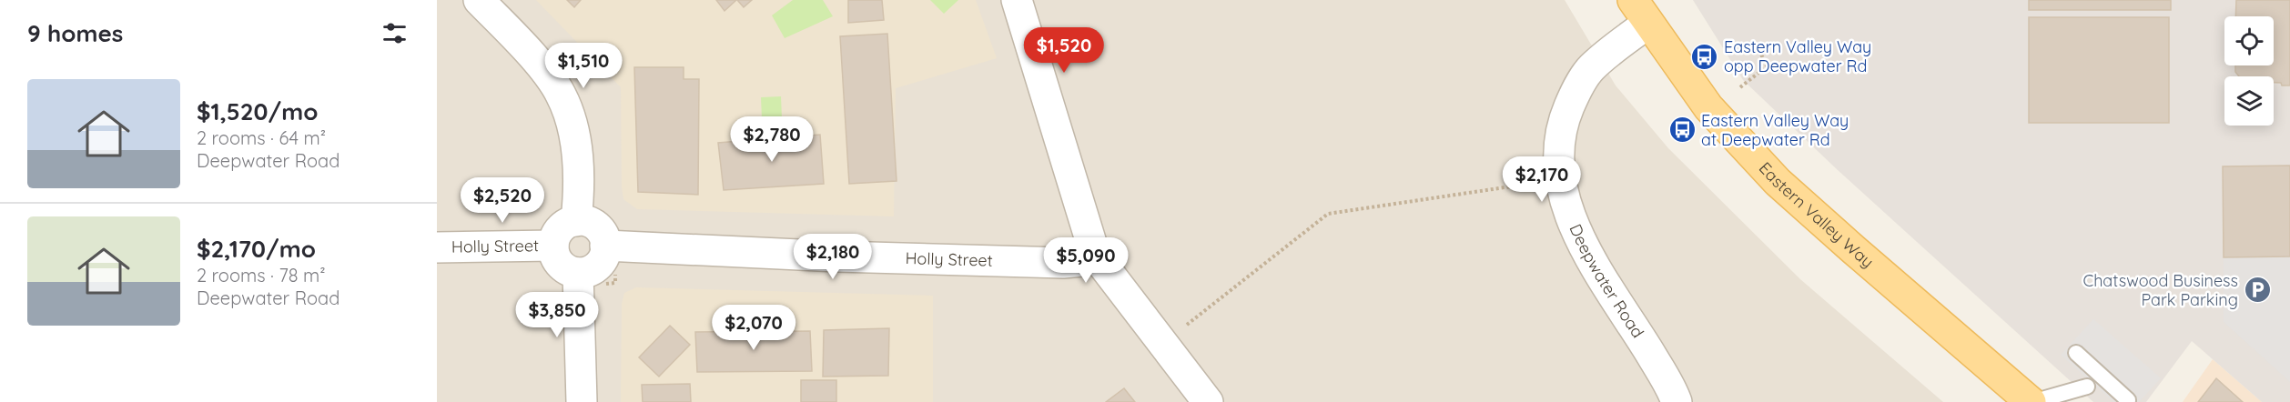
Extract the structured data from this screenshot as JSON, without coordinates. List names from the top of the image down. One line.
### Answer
{"streets":{"main road":["Eastern Valley Way"],"street":["Holly Street","Deepwater Road"]},"crossings":[["Eastern Valley Way","Deepwater Road"]],"places":{"bus stop":["Eastern Valley Way opp Deepwater Rd","Eastern Valley Way at Deepwater Rd"],"parking":["Chatswood Business Park Parking"]},"page":{"heading":"9 homes","price":["$1,520","$1,510","$2,780","$2,170","$2,520","$2,180","$5,090","$3,850","$2,070"],"list":[{"name":"$1,520/mo","note":"2 rooms · 64 m² · Deepwater Road"},{"name":"$2,170/mo","note":"2 rooms · 78 m² · Deepwater Road"}]}}
